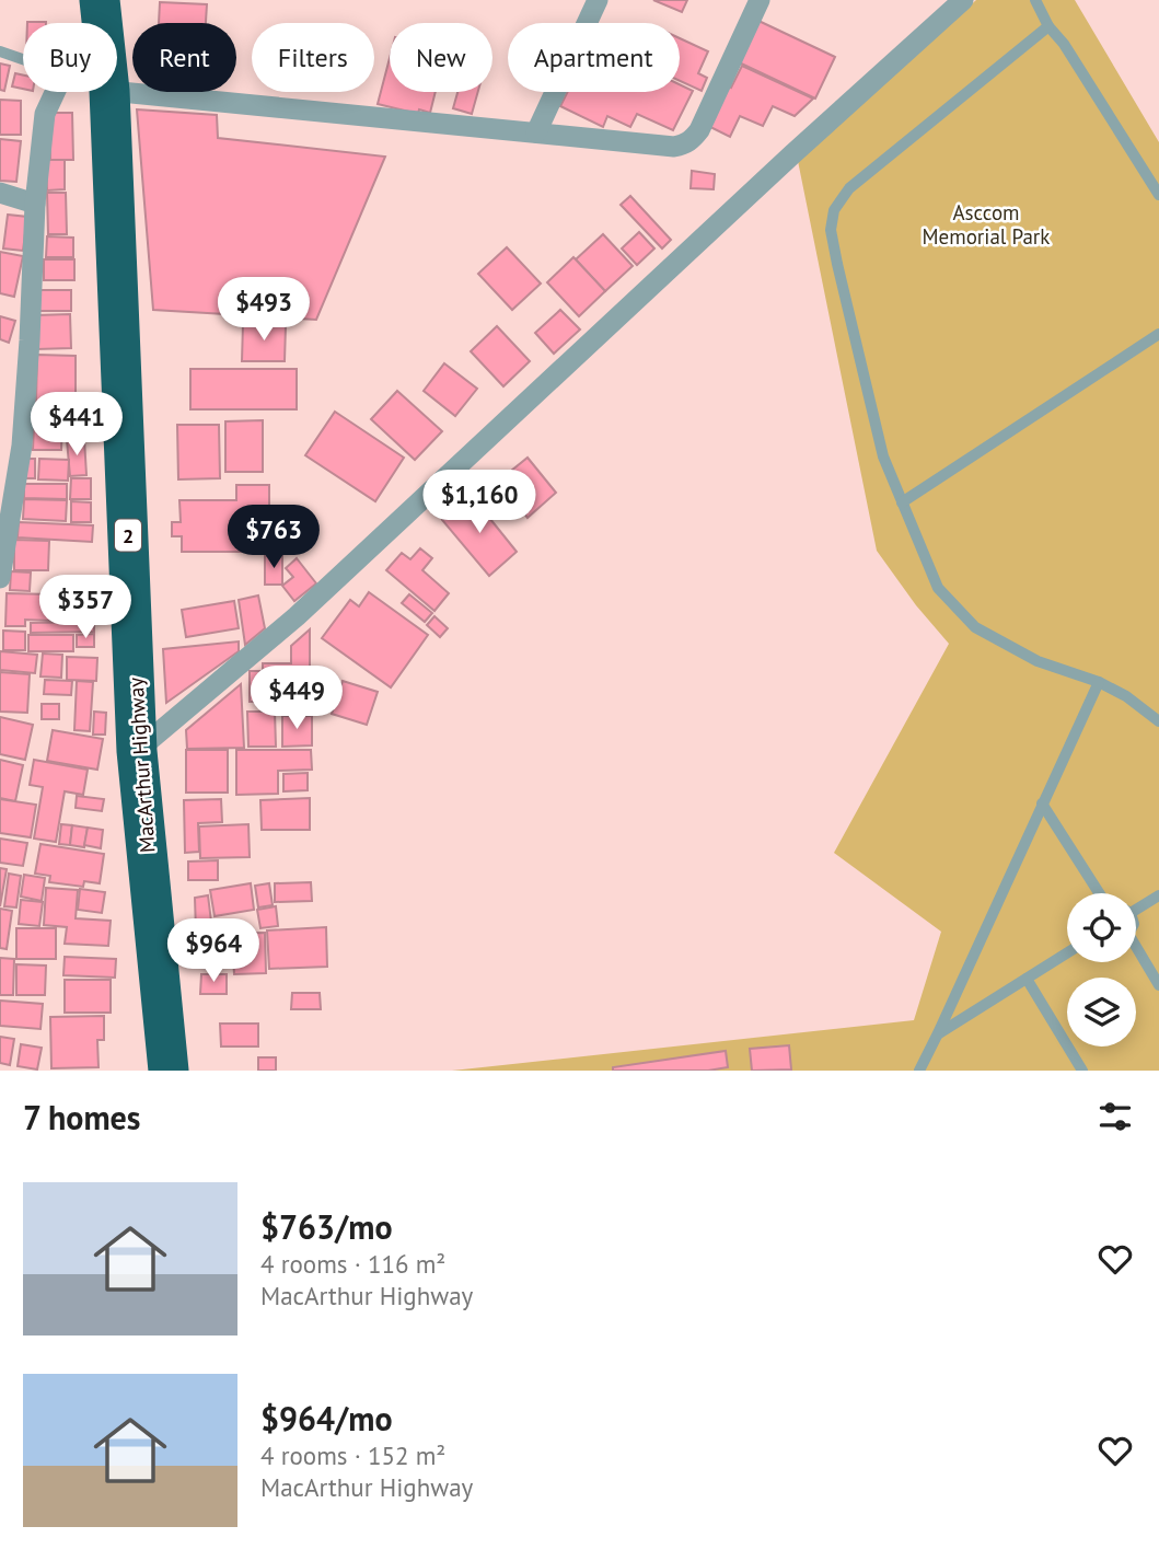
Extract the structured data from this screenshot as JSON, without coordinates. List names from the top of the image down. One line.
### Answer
{"streets":{"highway":["2","MacArthur Highway"]},"parks":["Asccom Memorial Park"],"page":{"chip":["Buy","Rent","Filters","New","Apartment"],"price":["$493","$441","$1,160","$763","$357","$449","$964"],"heading":"7 homes","list":[{"name":"$763/mo","note":"4 rooms · 116 m² · MacArthur Highway"},{"name":"$964/mo","note":"4 rooms · 152 m² · MacArthur Highway"}]}}
